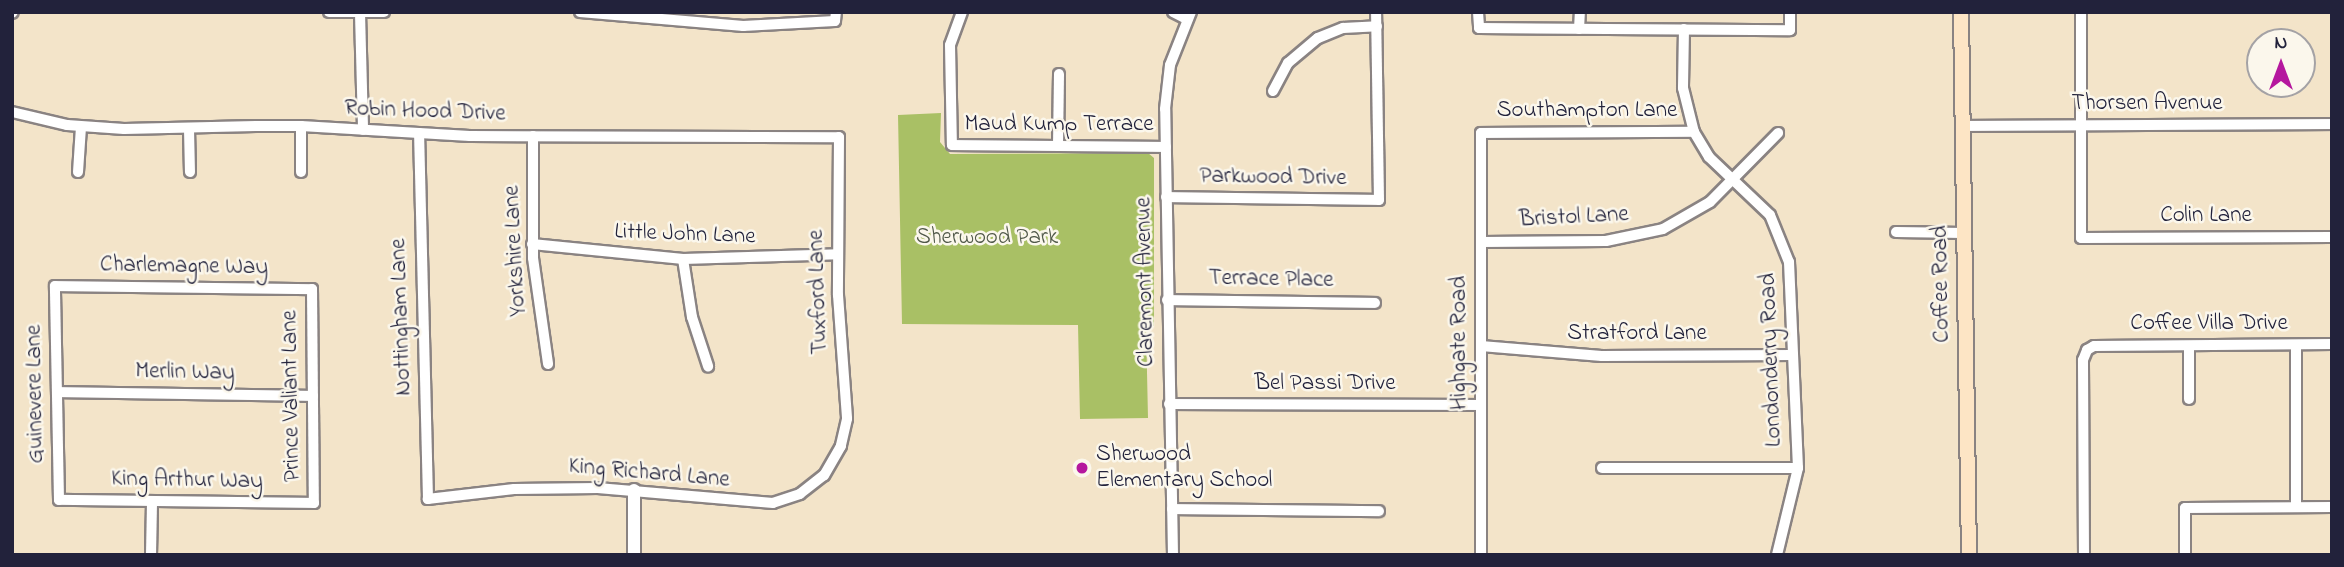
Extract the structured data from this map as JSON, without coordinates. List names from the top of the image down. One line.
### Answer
{"streets":{"main road":["Coffee Road"],"street":["Thorsen Avenue","Southampton Lane","Robin Hood Drive","Maud Kump Terrace","Parkwood Drive","Colin Lane","Bristol Lane","Little John Lane","Yorkshire Lane","Charlemagne Way","Terrace Place","Claremont Avenue","Tuxford Lane","Nottingham Lane","Coffee Villa Drive","Stratford Lane","Highgate Road","Londonderry Road","Merlin Way","Bel Passi Drive","Guinevere Lane","Prince Valiant Lane","King Richard Lane","King Arthur Way"]},"crossings":[["Thorsen Avenue","Colin Lane"],["Thorsen Avenue","Coffee Road"],["Southampton Lane","Highgate Road"],["Southampton Lane","Londonderry Road"],["Robin Hood Drive","Yorkshire Lane"],["Robin Hood Drive","Tuxford Lane"],["Robin Hood Drive","Nottingham Lane"],["Maud Kump Terrace","Claremont Avenue"],["Parkwood Drive","Claremont Avenue"],["Bristol Lane","Highgate Road"],["Bristol Lane","Londonderry Road"],["Little John Lane","Yorkshire Lane"],["Little John Lane","Tuxford Lane"],["Charlemagne Way","Guinevere Lane"],["Charlemagne Way","Prince Valiant Lane"],["Terrace Place","Claremont Avenue"],["Claremont Avenue","Bel Passi Drive"],["Tuxford Lane","King Richard Lane"],["Nottingham Lane","King Richard Lane"],["Stratford Lane","Highgate Road"],["Stratford Lane","Londonderry Road"],["Highgate Road","Bel Passi Drive"],["Merlin Way","Guinevere Lane"],["Merlin Way","Prince Valiant Lane"],["Guinevere Lane","King Arthur Way"],["Prince Valiant Lane","King Arthur Way"]],"parks":["Sherwood Park"],"places":["Sherwood Elementary School"],"north":"top"}
